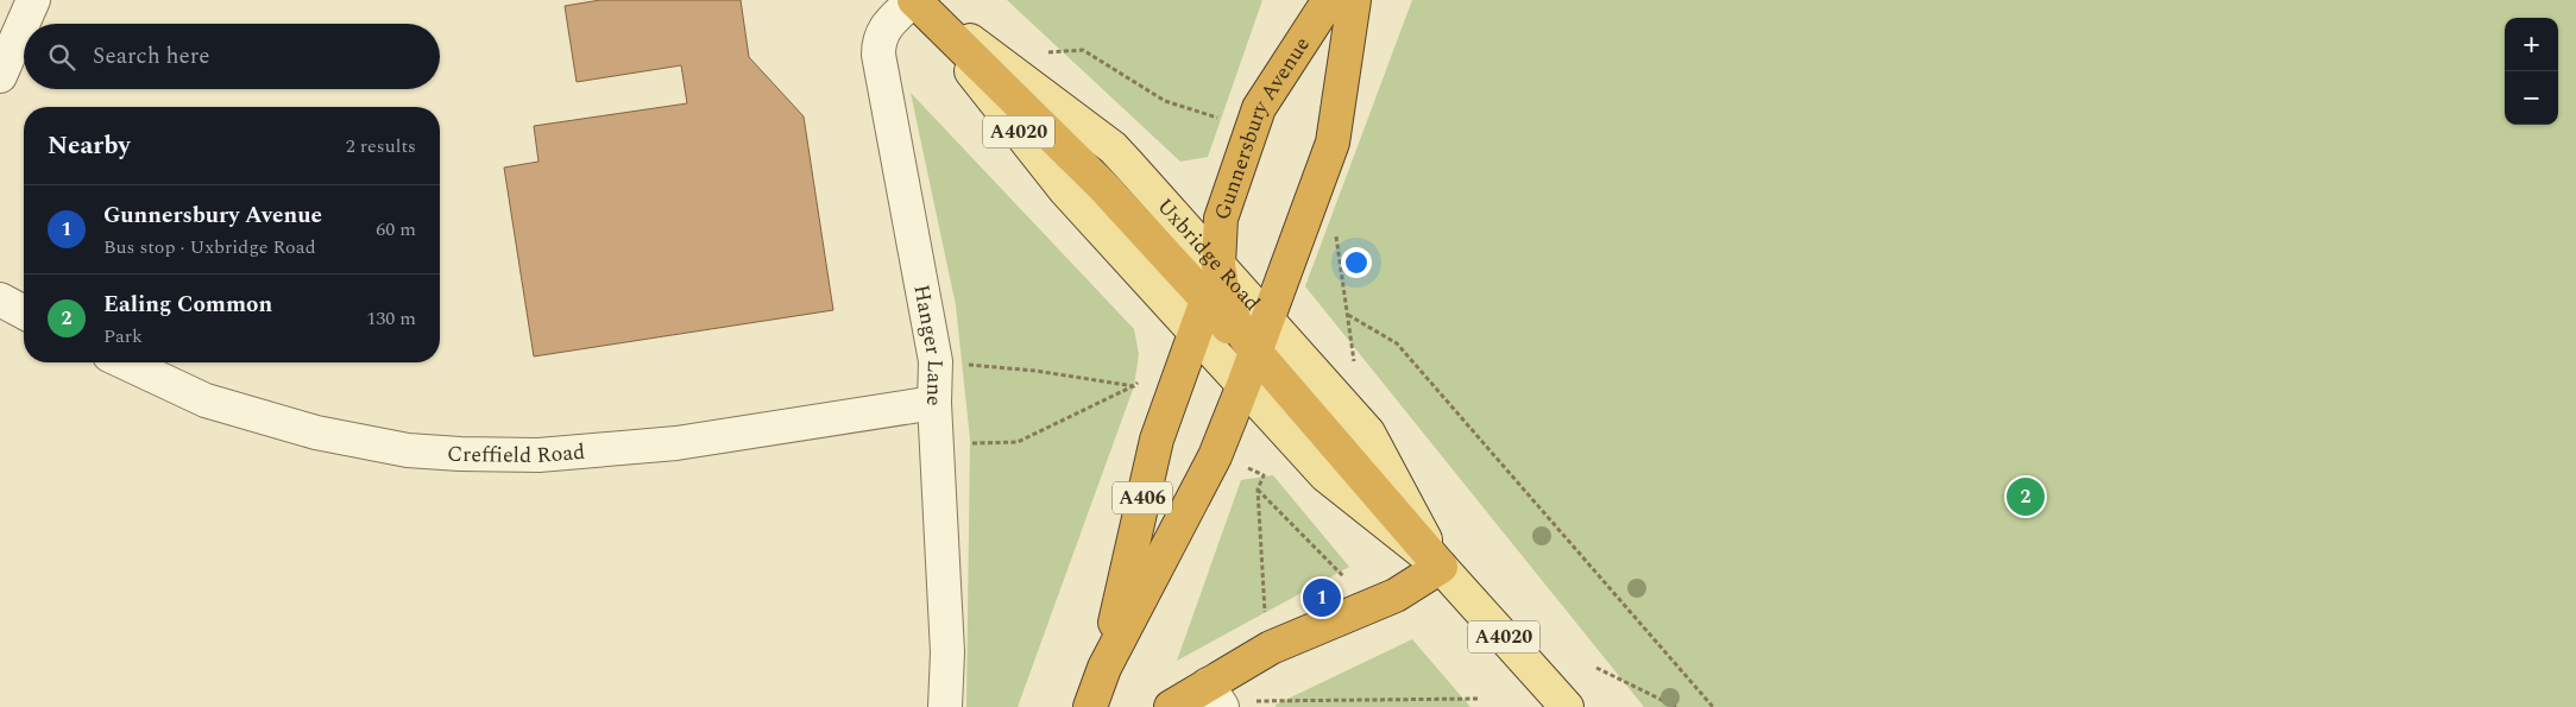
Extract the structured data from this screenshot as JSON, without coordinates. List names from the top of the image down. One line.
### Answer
{"streets":{"highway":["Gunnersbury Avenue","A406"],"main road":["A4020","Uxbridge Road"],"street":["Hanger Lane","Creffield Road"]},"crossings":[["Gunnersbury Avenue","Uxbridge Road"],["Gunnersbury Avenue","A406"],["Uxbridge Road","Hanger Lane"],["Uxbridge Road","A406"],["Hanger Lane","Creffield Road"]],"page":{"map_buttons":["+","−"],"search":"Search here","heading":["Nearby","2 results"],"list":[{"mark":"1","name":"Gunnersbury Avenue","note":"Bus stop · Uxbridge Road","value":"60 m"},{"mark":"2","name":"Ealing Common","note":"Park","value":"130 m"}],"pins":["2","1"]}}
